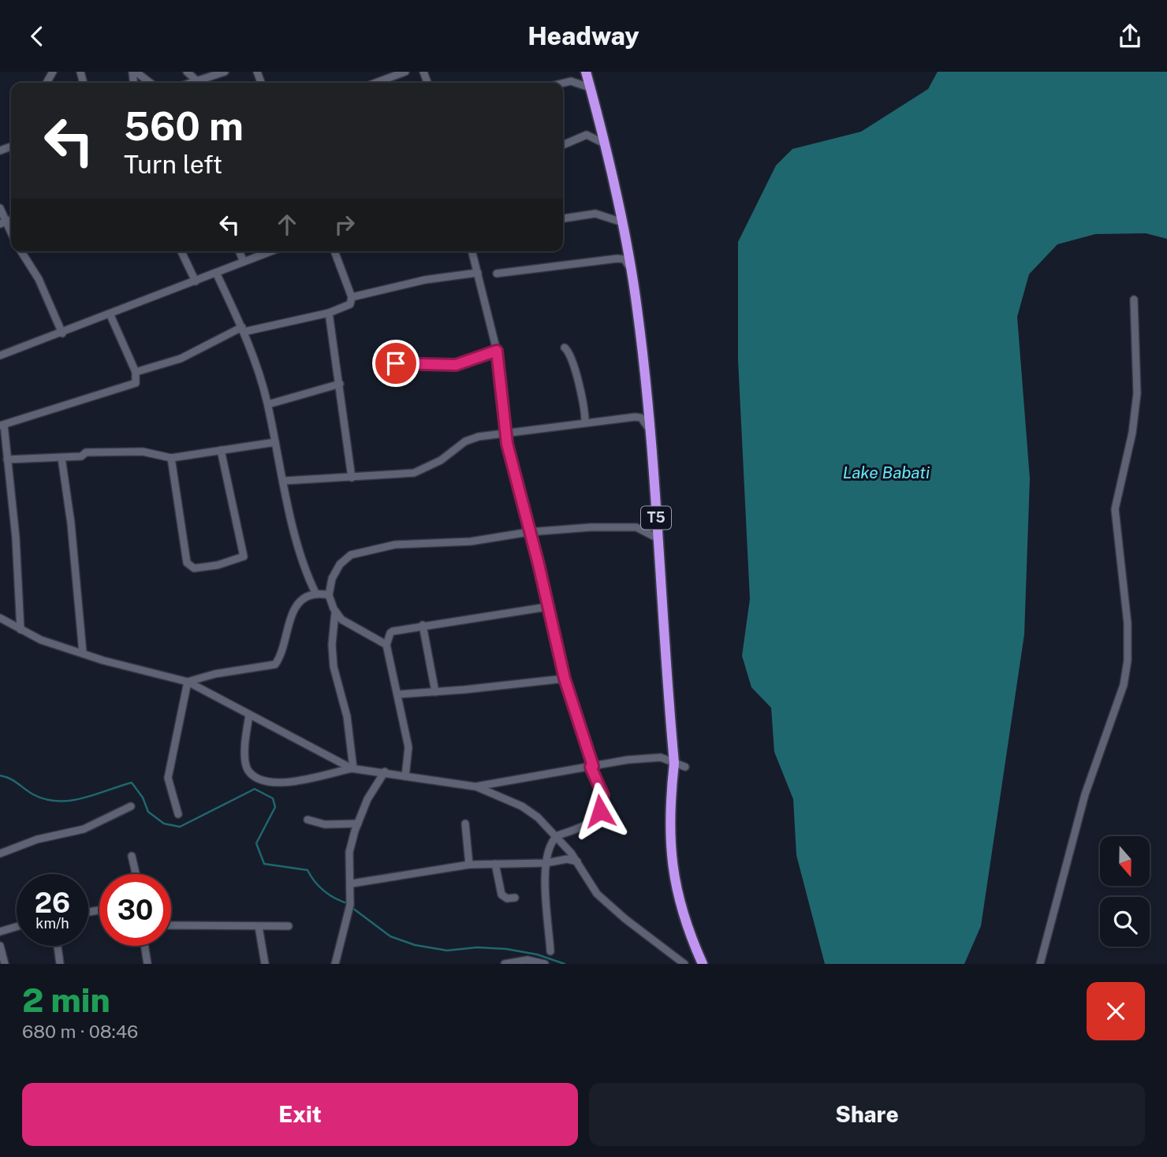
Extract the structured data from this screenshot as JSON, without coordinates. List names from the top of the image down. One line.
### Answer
{"streets":{"highway":["T5"]},"water":["Lake Babati"],"north":"bottom","page":{"header":"Headway","turn":["560 m","Turn left"],"speed":"26 km/h","limit":"30","heading":["2 min","680 m · 08:46"],"buttons":["Exit","Share"]}}
